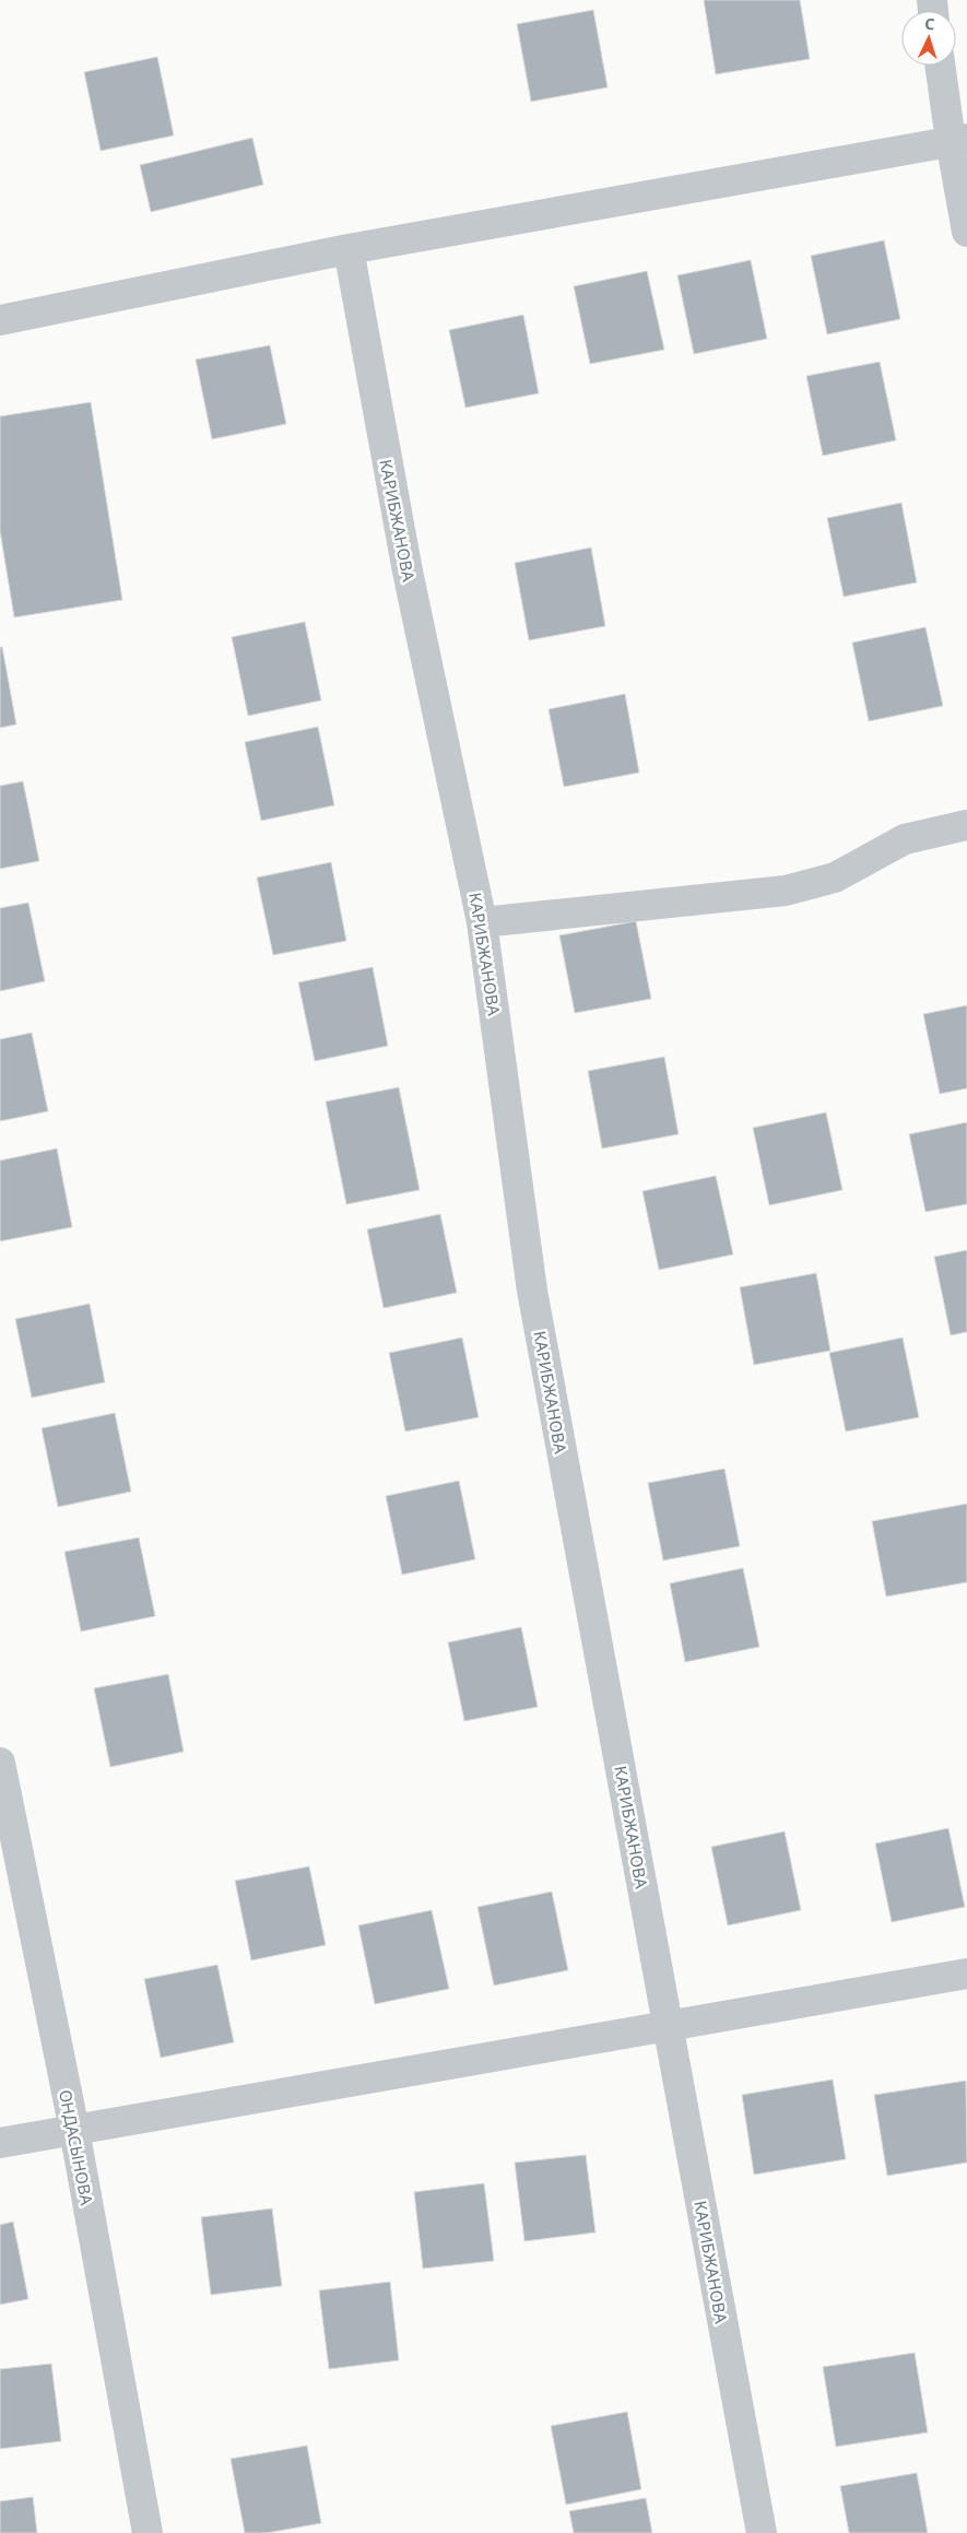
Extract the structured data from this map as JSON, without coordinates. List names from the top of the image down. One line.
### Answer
{"streets":{"street":["КАРИБЖАНОВА","ОНДАСЫНОВА"]},"north":"top"}
